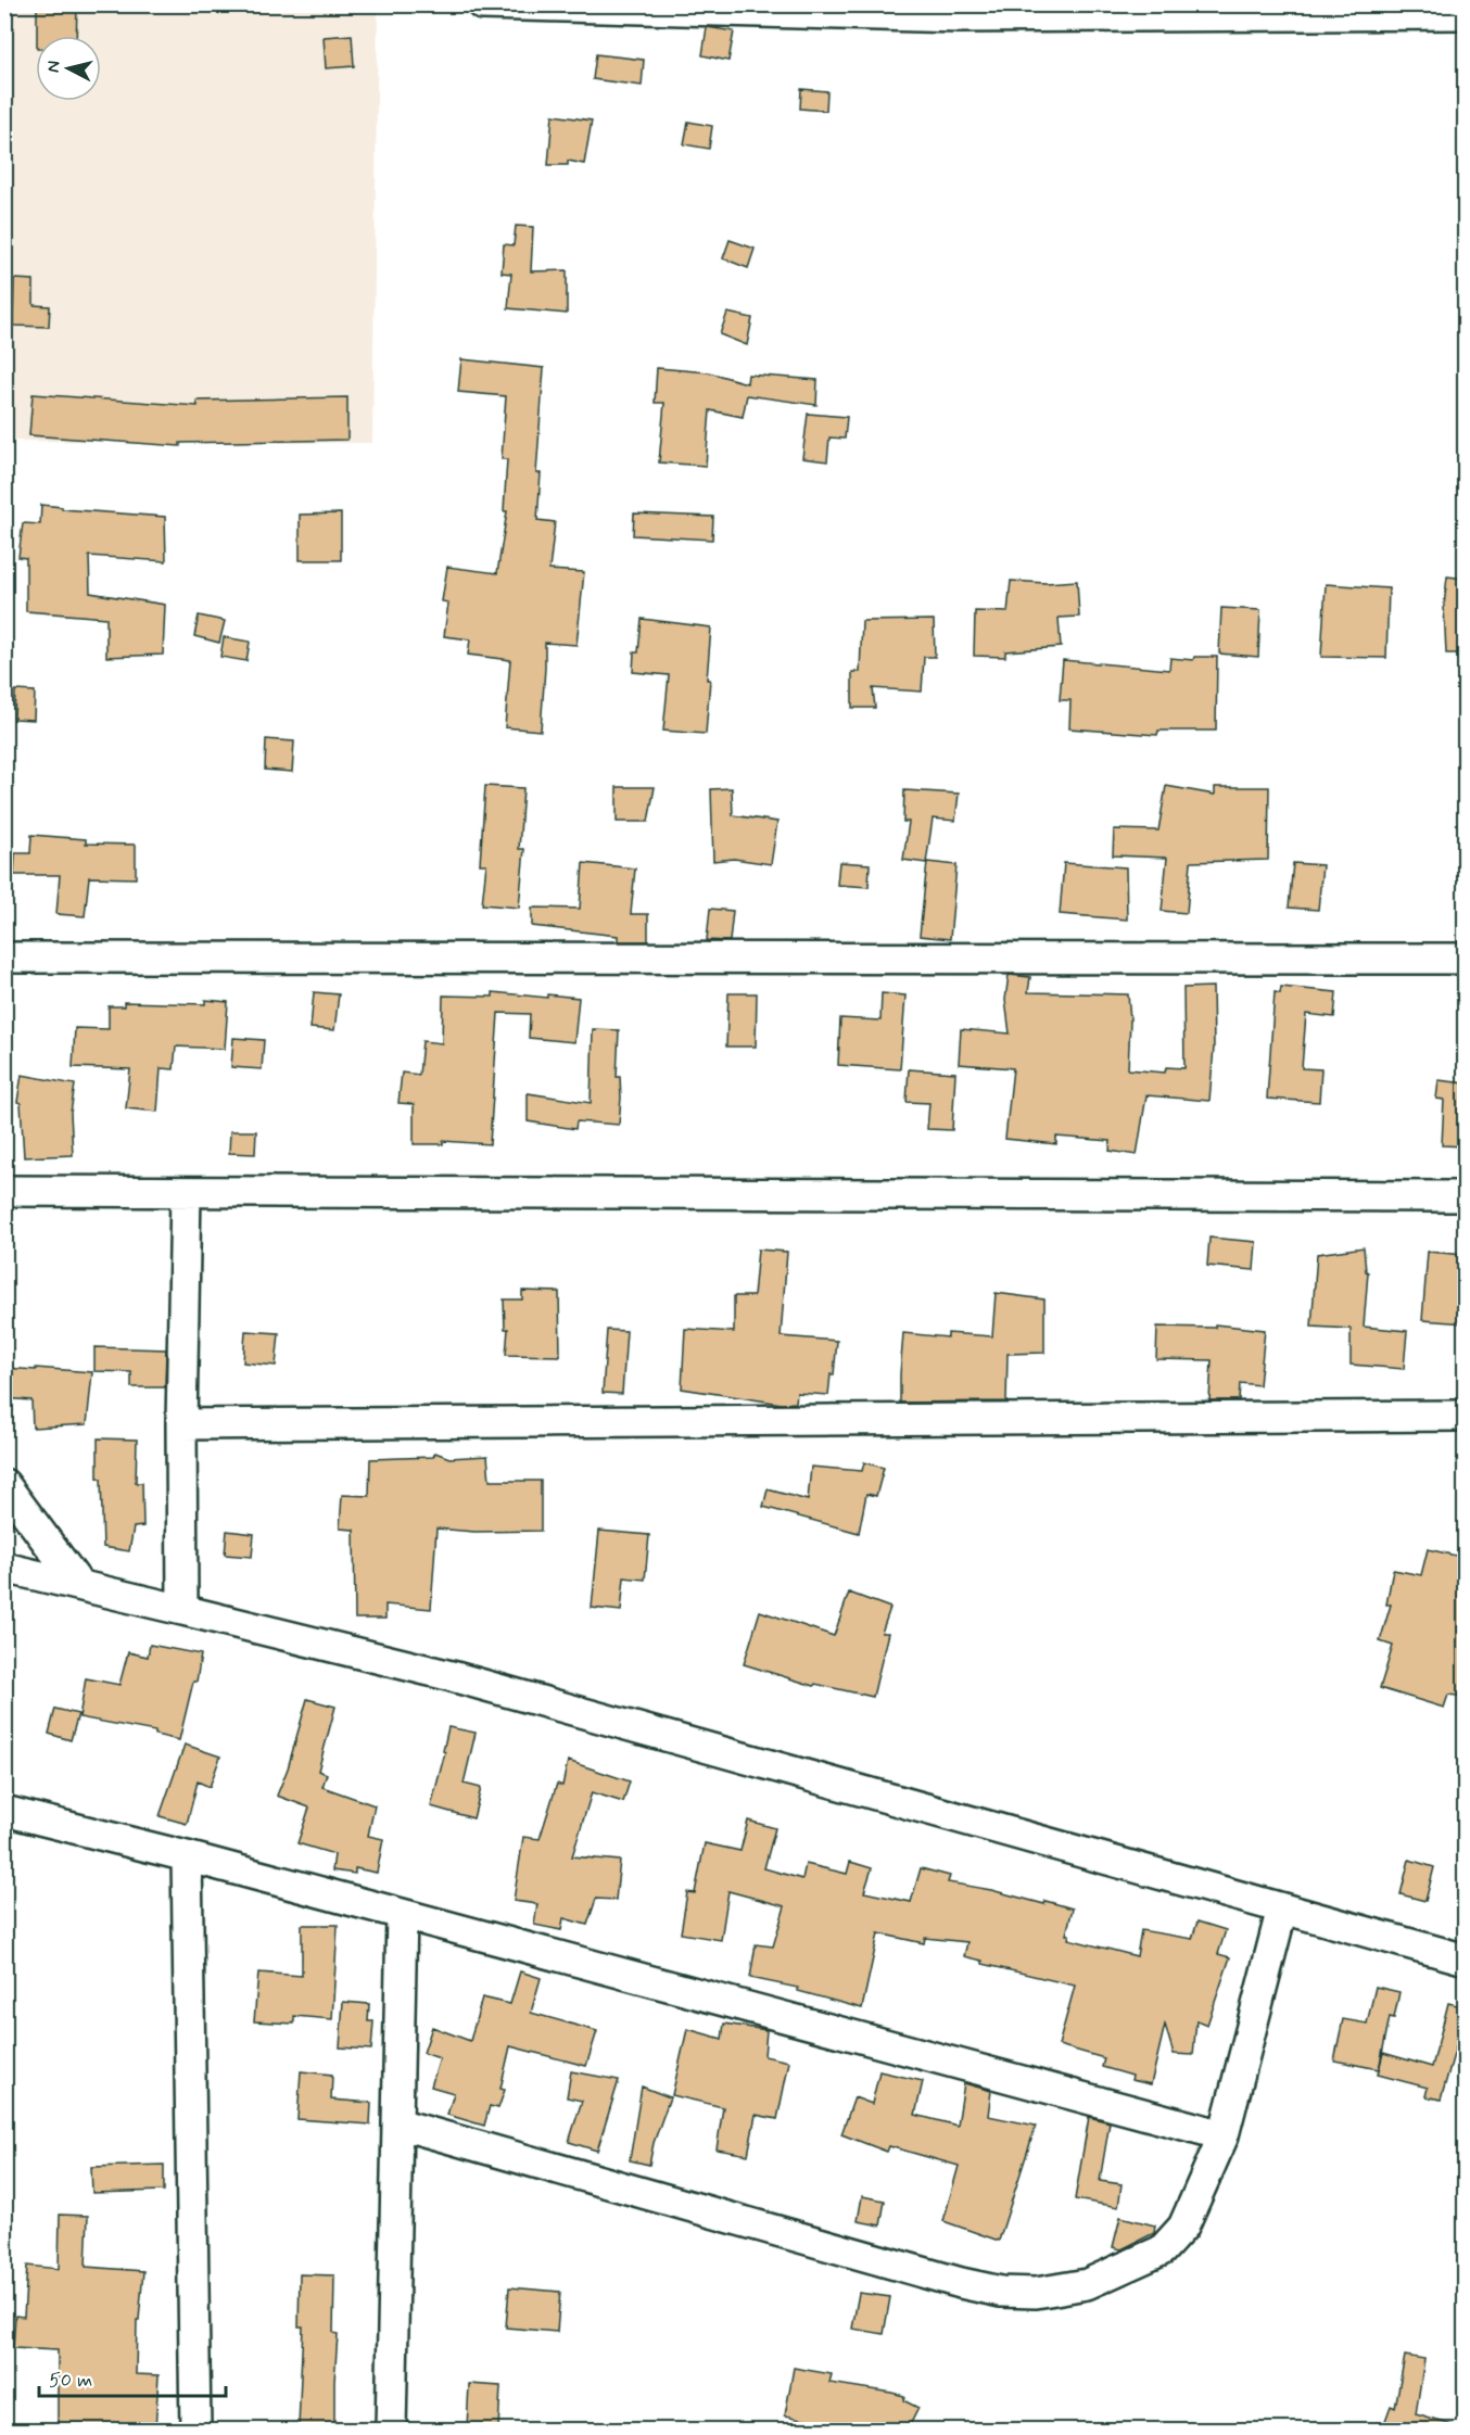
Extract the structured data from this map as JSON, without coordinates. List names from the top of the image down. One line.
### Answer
{"scale_bar":"50 m","north":"left"}
